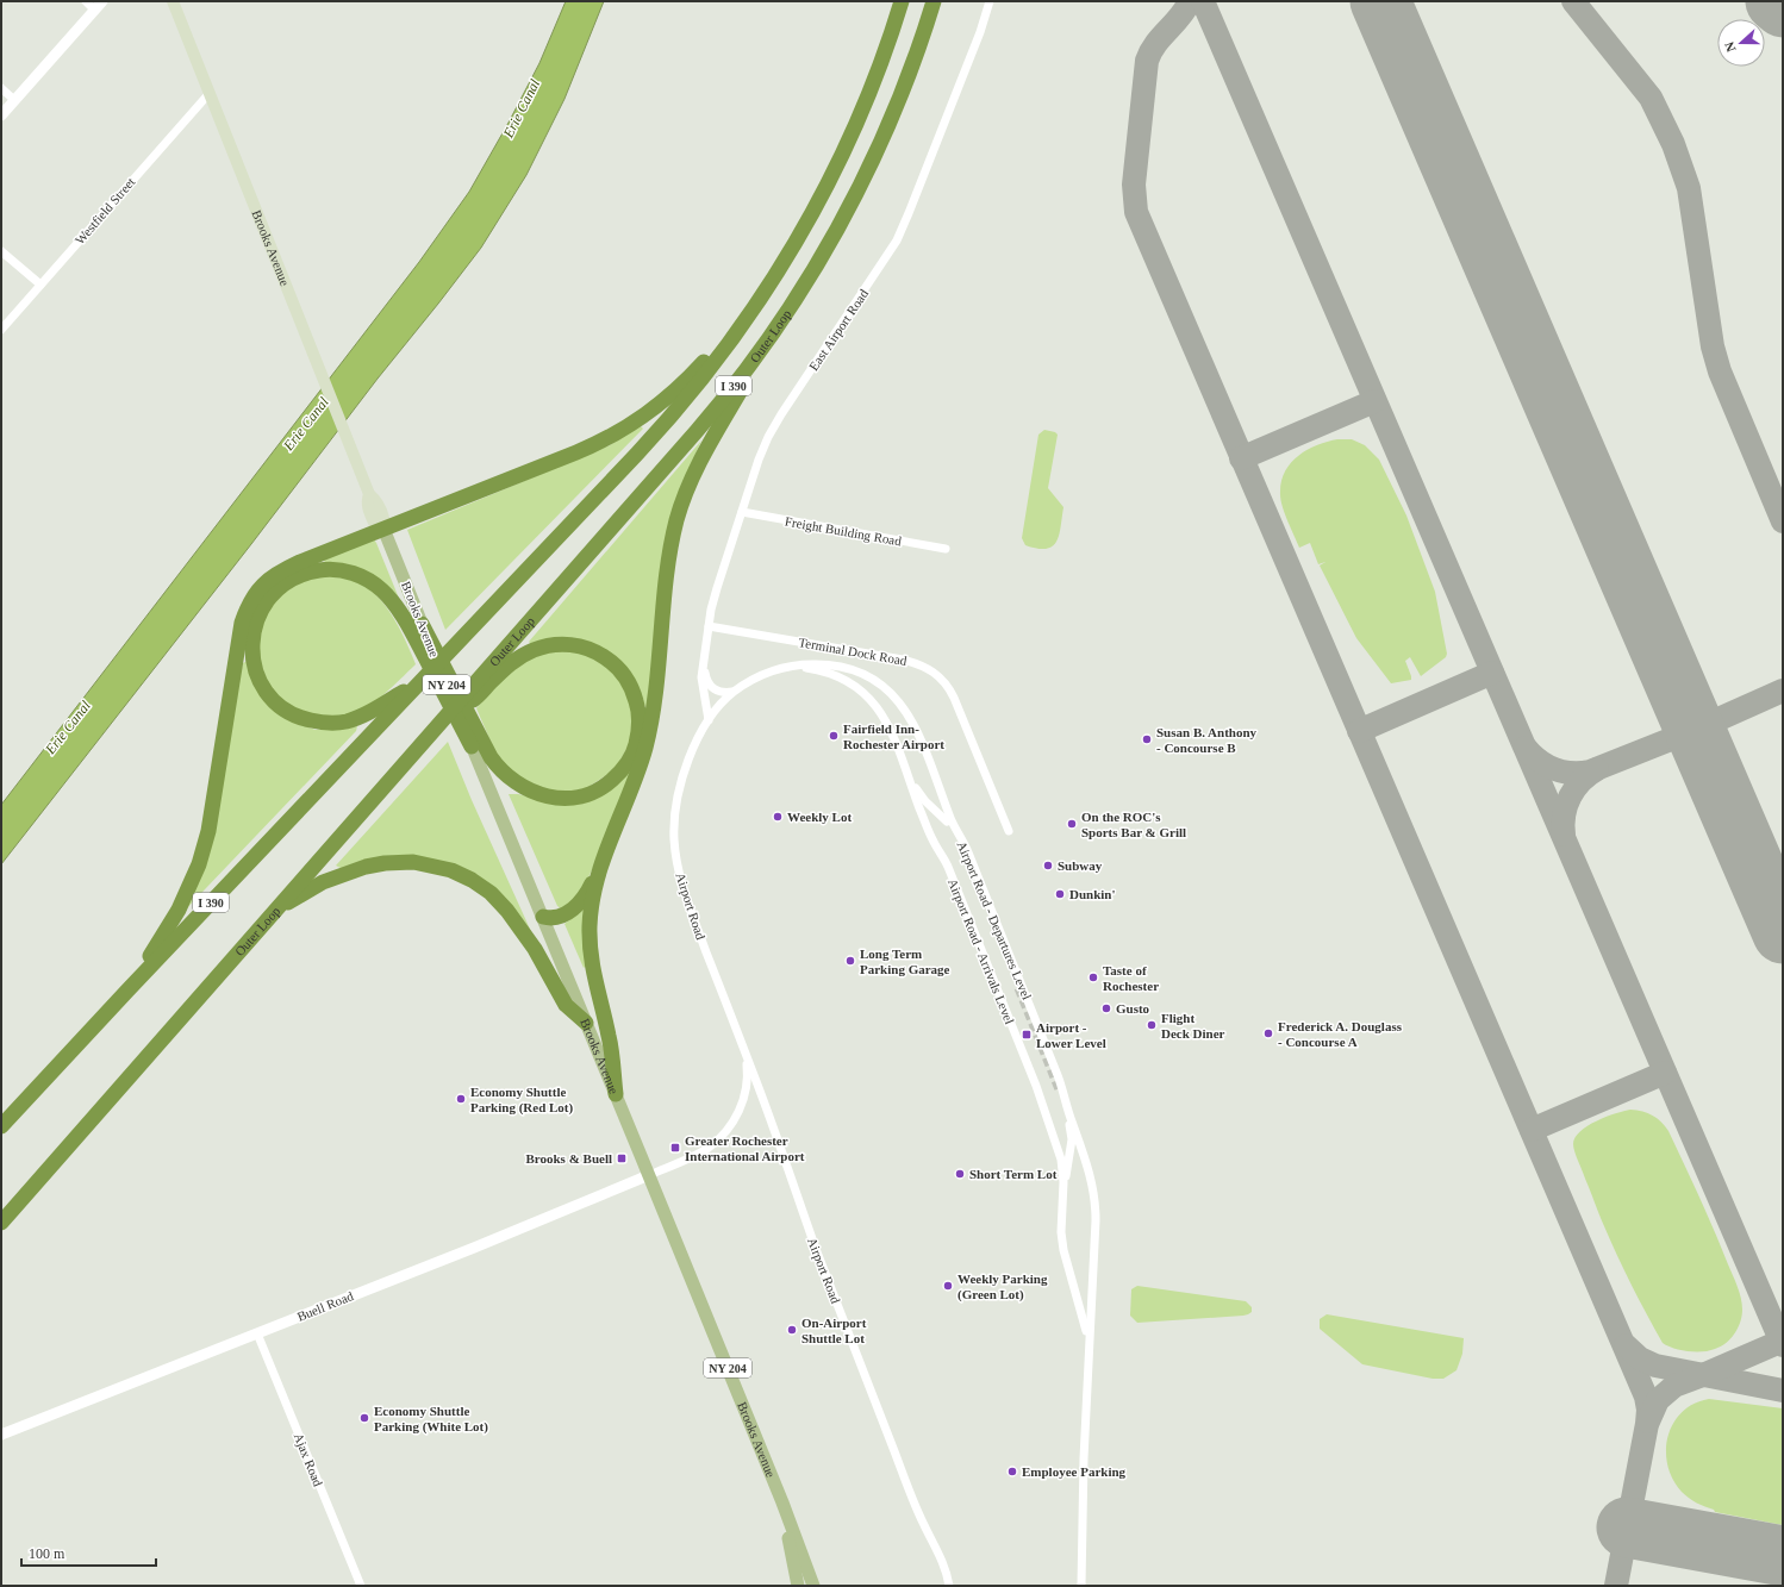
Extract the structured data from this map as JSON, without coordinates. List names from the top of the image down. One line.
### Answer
{"streets":{"highway":["Outer Loop","I 390"],"main road":["Brooks Avenue","NY 204"],"street":["Westfield Street","East Airport Road","Freight Building Road","Terminal Dock Road","Airport Road","Airport Road - Departures Level","Airport Road - Arrivals Level","Buell Road","Ajax Road"]},"crossings":[["Westfield Street","Brooks Avenue"],["Brooks Avenue","Airport Road"],["Brooks Avenue","Buell Road"],["East Airport Road","Freight Building Road"],["East Airport Road","Terminal Dock Road"],["East Airport Road","Airport Road"],["Airport Road","Airport Road - Departures Level"],["Airport Road","Airport Road - Arrivals Level"],["Airport Road","Buell Road"],["Airport Road - Departures Level","Airport Road - Arrivals Level"],["Buell Road","Ajax Road"]],"water":["Erie Canal"],"places":{"other":["Fairfield Inn- Rochester Airport","Susan B. Anthony - Concourse B","Weekly Lot","On the ROC's Sports Bar & Grill","Subway","Dunkin'","Long Term Parking Garage","Taste of Rochester","Gusto","Flight Deck Diner","Frederick A. Douglass - Concourse A","Economy Shuttle Parking (Red Lot)","Short Term Lot","Weekly Parking (Green Lot)","On-Airport Shuttle Lot","Economy Shuttle Parking (White Lot)","Employee Parking"],"transit":["Airport - Lower Level","Greater Rochester International Airport","Brooks & Buell"]},"scale_bar":"100 m","north":"left"}
